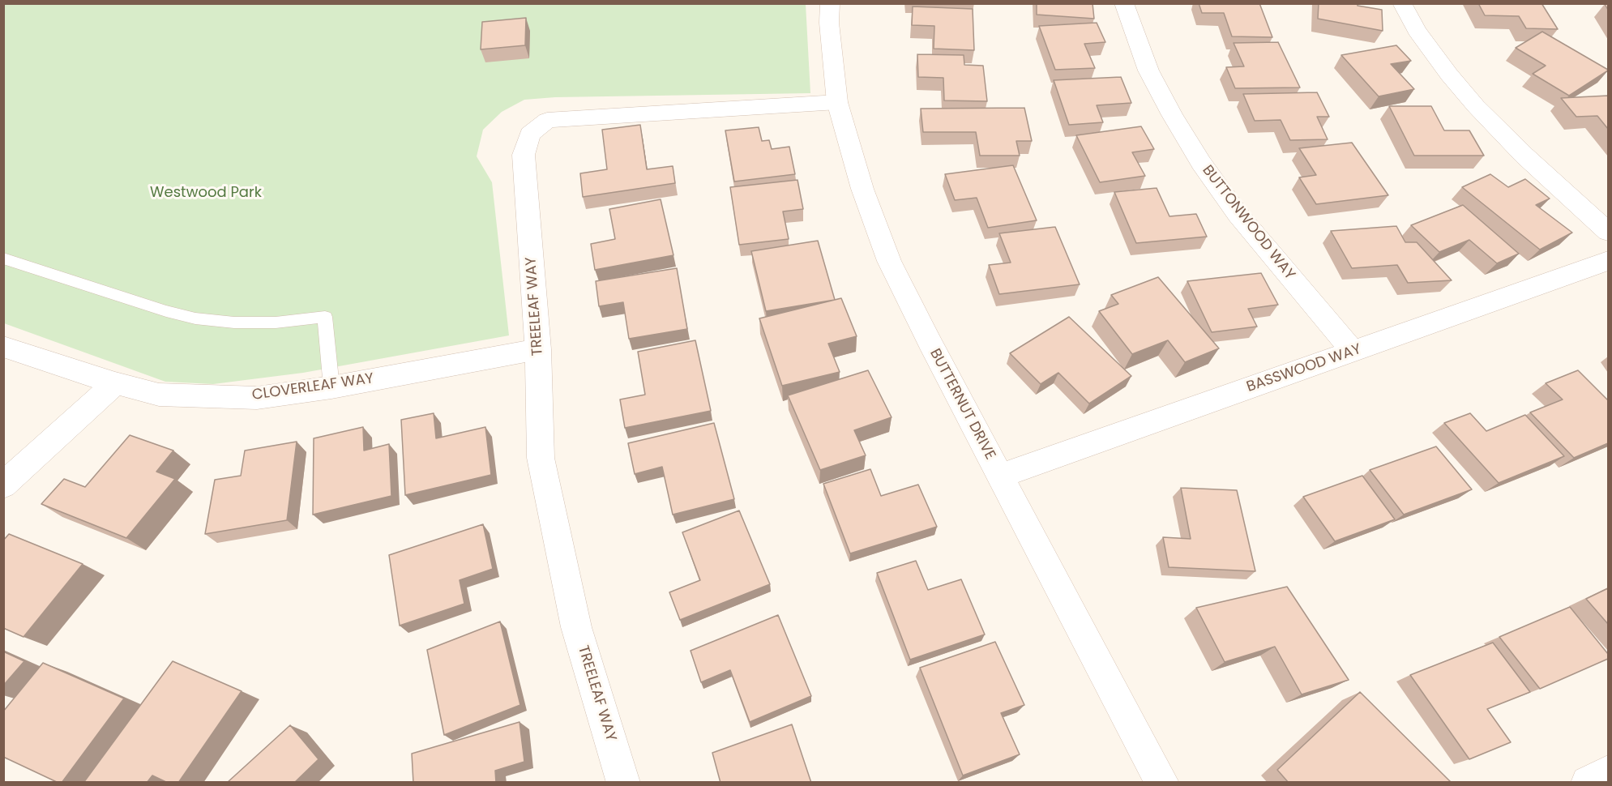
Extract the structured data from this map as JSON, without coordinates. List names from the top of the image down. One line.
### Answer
{"streets":{"street":["BUTTONWOOD WAY","TREELEAF WAY","BASSWOOD WAY","CLOVERLEAF WAY","BUTTERNUT DRIVE"]},"crossings":[["BUTTONWOOD WAY","BASSWOOD WAY"],["TREELEAF WAY","CLOVERLEAF WAY"],["TREELEAF WAY","BUTTERNUT DRIVE"],["BASSWOOD WAY","BUTTERNUT DRIVE"]],"parks":["Westwood Park"]}
